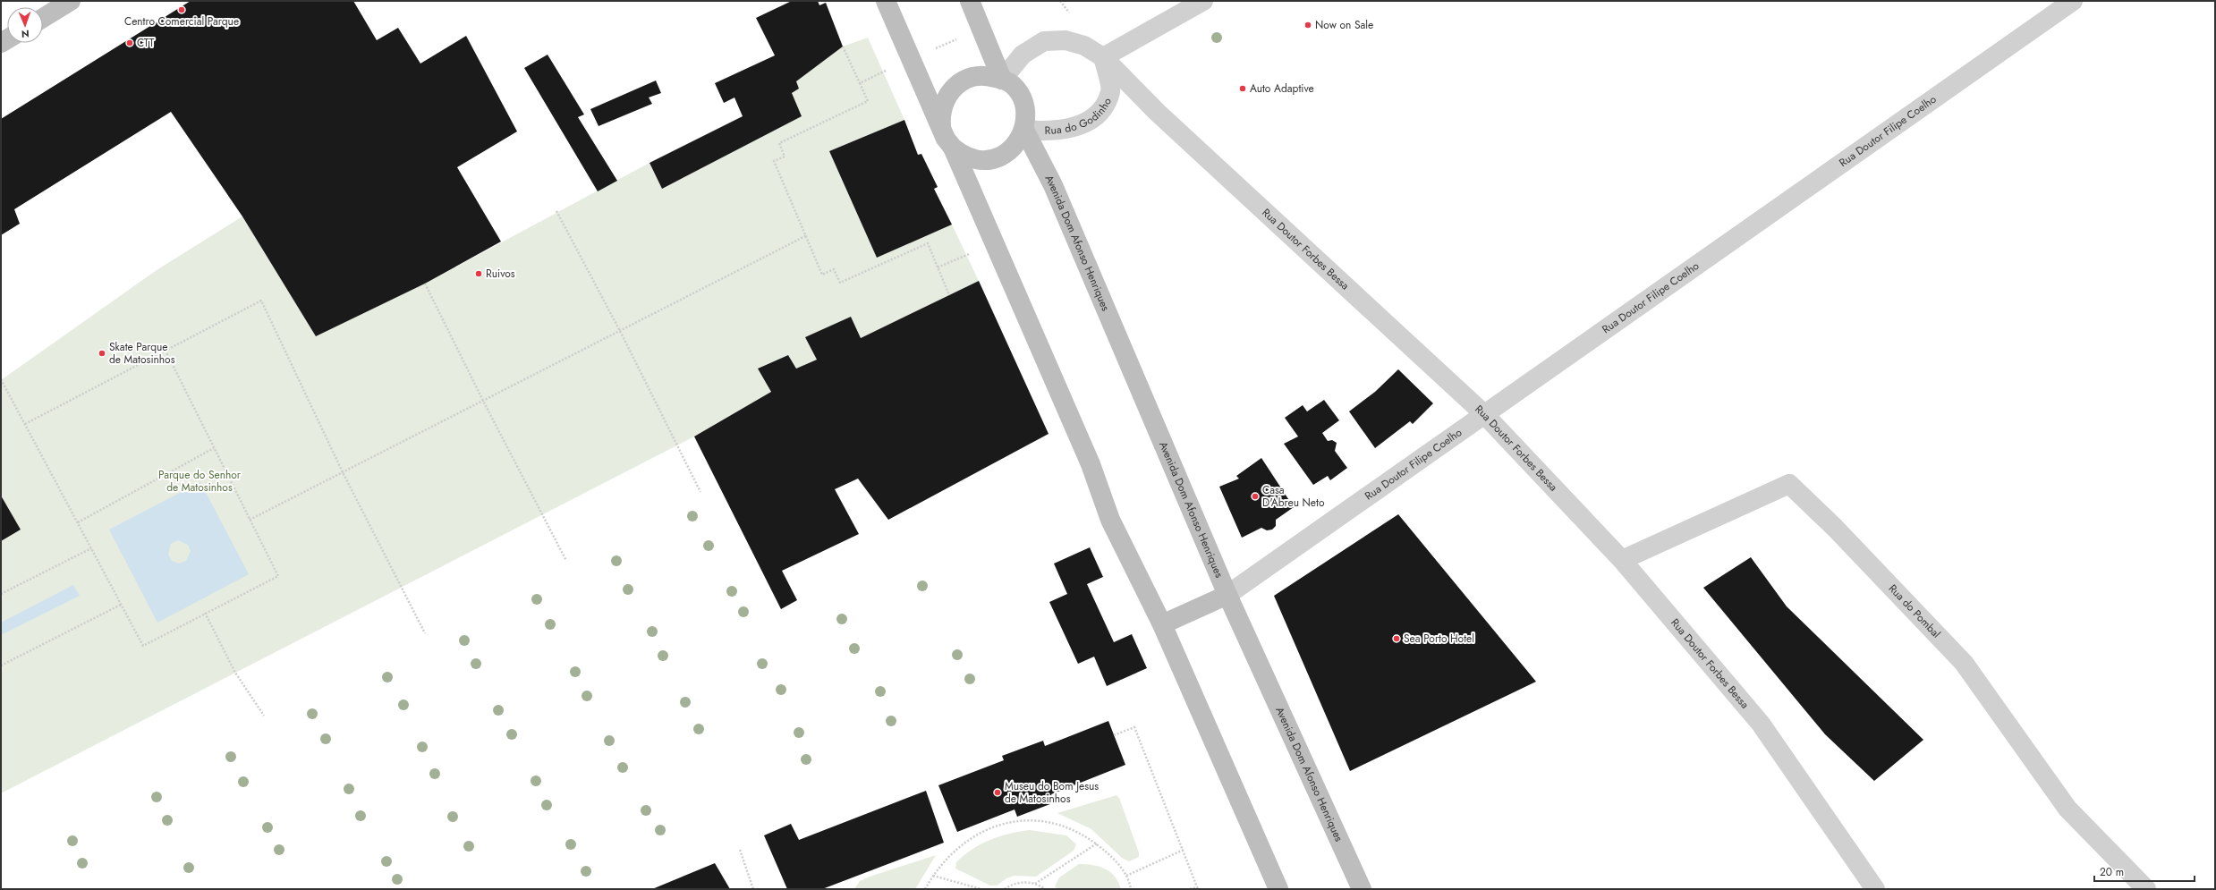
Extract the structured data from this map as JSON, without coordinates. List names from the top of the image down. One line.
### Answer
{"streets":{"main road":["Avenida Dom Afonso Henriques"],"street":["Rua do Godinho","Rua Doutor Filipe Coelho","Rua Doutor Forbes Bessa","Rua do Pombal"]},"crossings":[["Rua do Godinho","Avenida Dom Afonso Henriques"],["Rua do Godinho","Rua Doutor Forbes Bessa"],["Rua Doutor Filipe Coelho","Avenida Dom Afonso Henriques"],["Rua Doutor Filipe Coelho","Rua Doutor Forbes Bessa"],["Avenida Dom Afonso Henriques","Rua Doutor Forbes Bessa"],["Rua Doutor Forbes Bessa","Rua do Pombal"]],"parks":["Parque do Senhor de Matosinhos"],"places":["Centro Comercial Parque","Now on Sale","CTT","Auto Adaptive","Ruivos","Skate Parque de Matosinhos","Casa D'Abreu Neto","Sea Porto Hotel","Museu do Bom Jesus de Matosinhos"],"scale_bar":"20 m","north":"bottom"}
